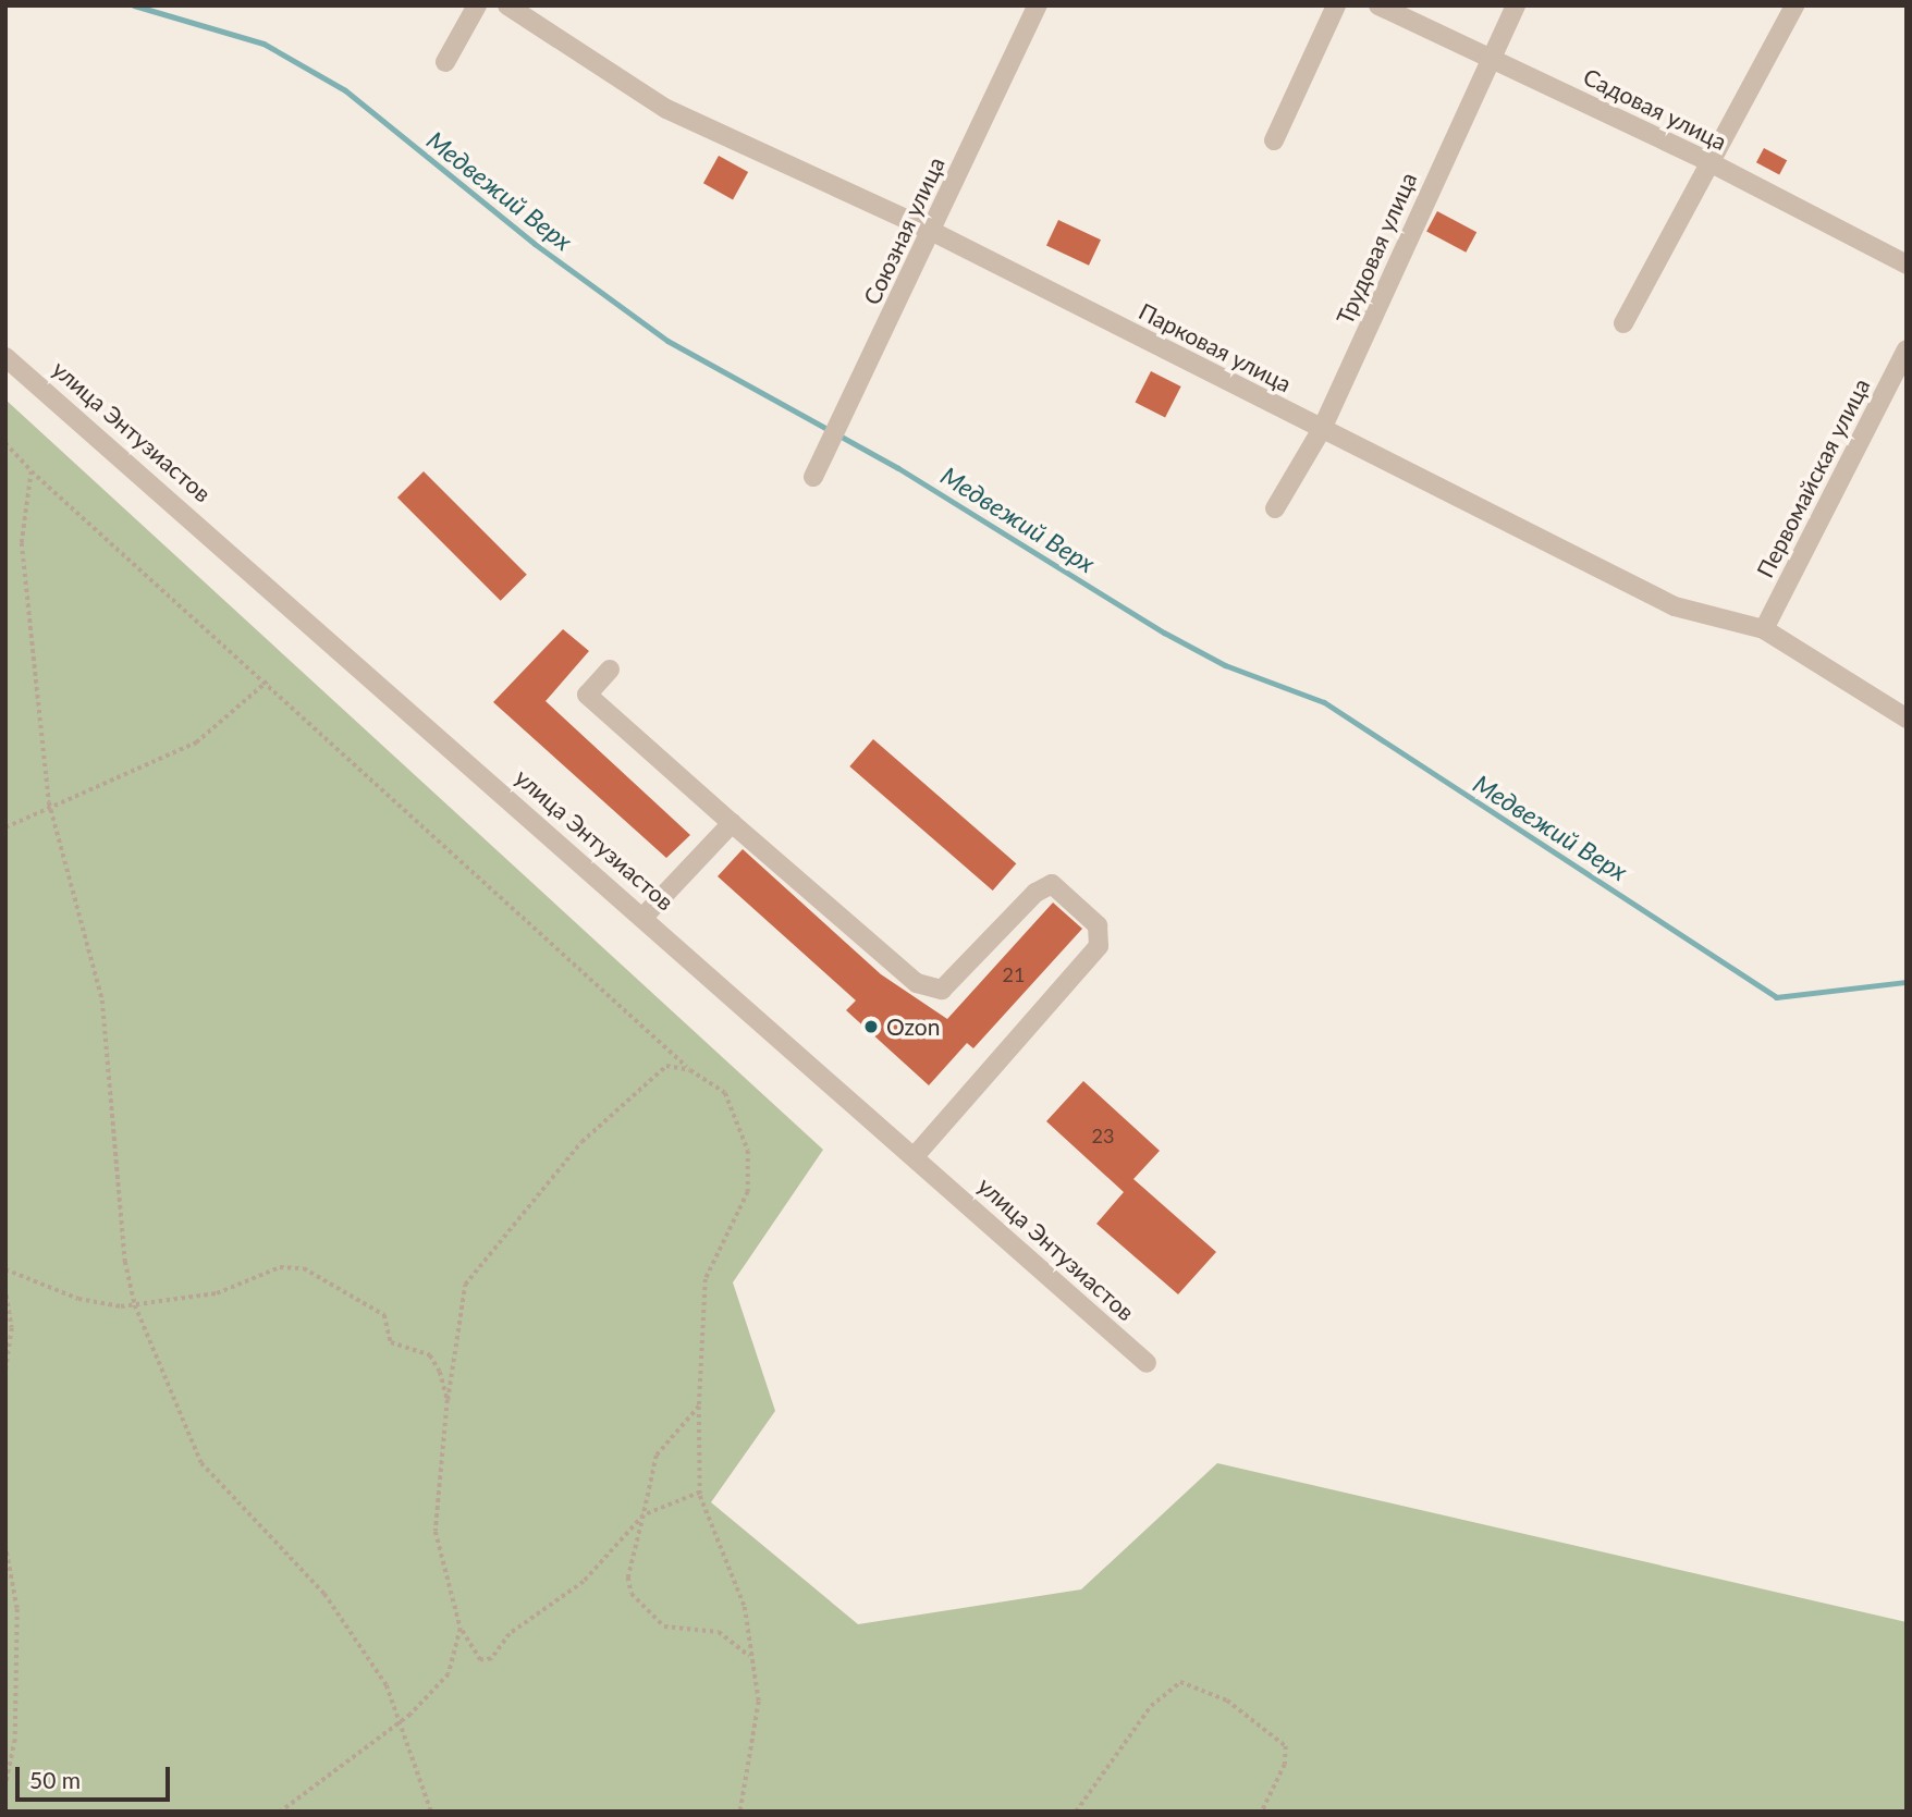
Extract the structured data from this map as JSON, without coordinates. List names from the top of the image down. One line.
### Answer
{"streets":{"street":["Садовая улица","Союзная улица","Трудовая улица","Парковая улица","улица Энтузиастов","Первомайская улица"]},"crossings":[["Садовая улица","Трудовая улица"],["Союзная улица","Парковая улица"],["Трудовая улица","Парковая улица"],["Парковая улица","Первомайская улица"]],"water":["Медвежий Верх"],"places":["Ozon"],"house_numbers":["21","23"],"scale_bar":"50 m"}
